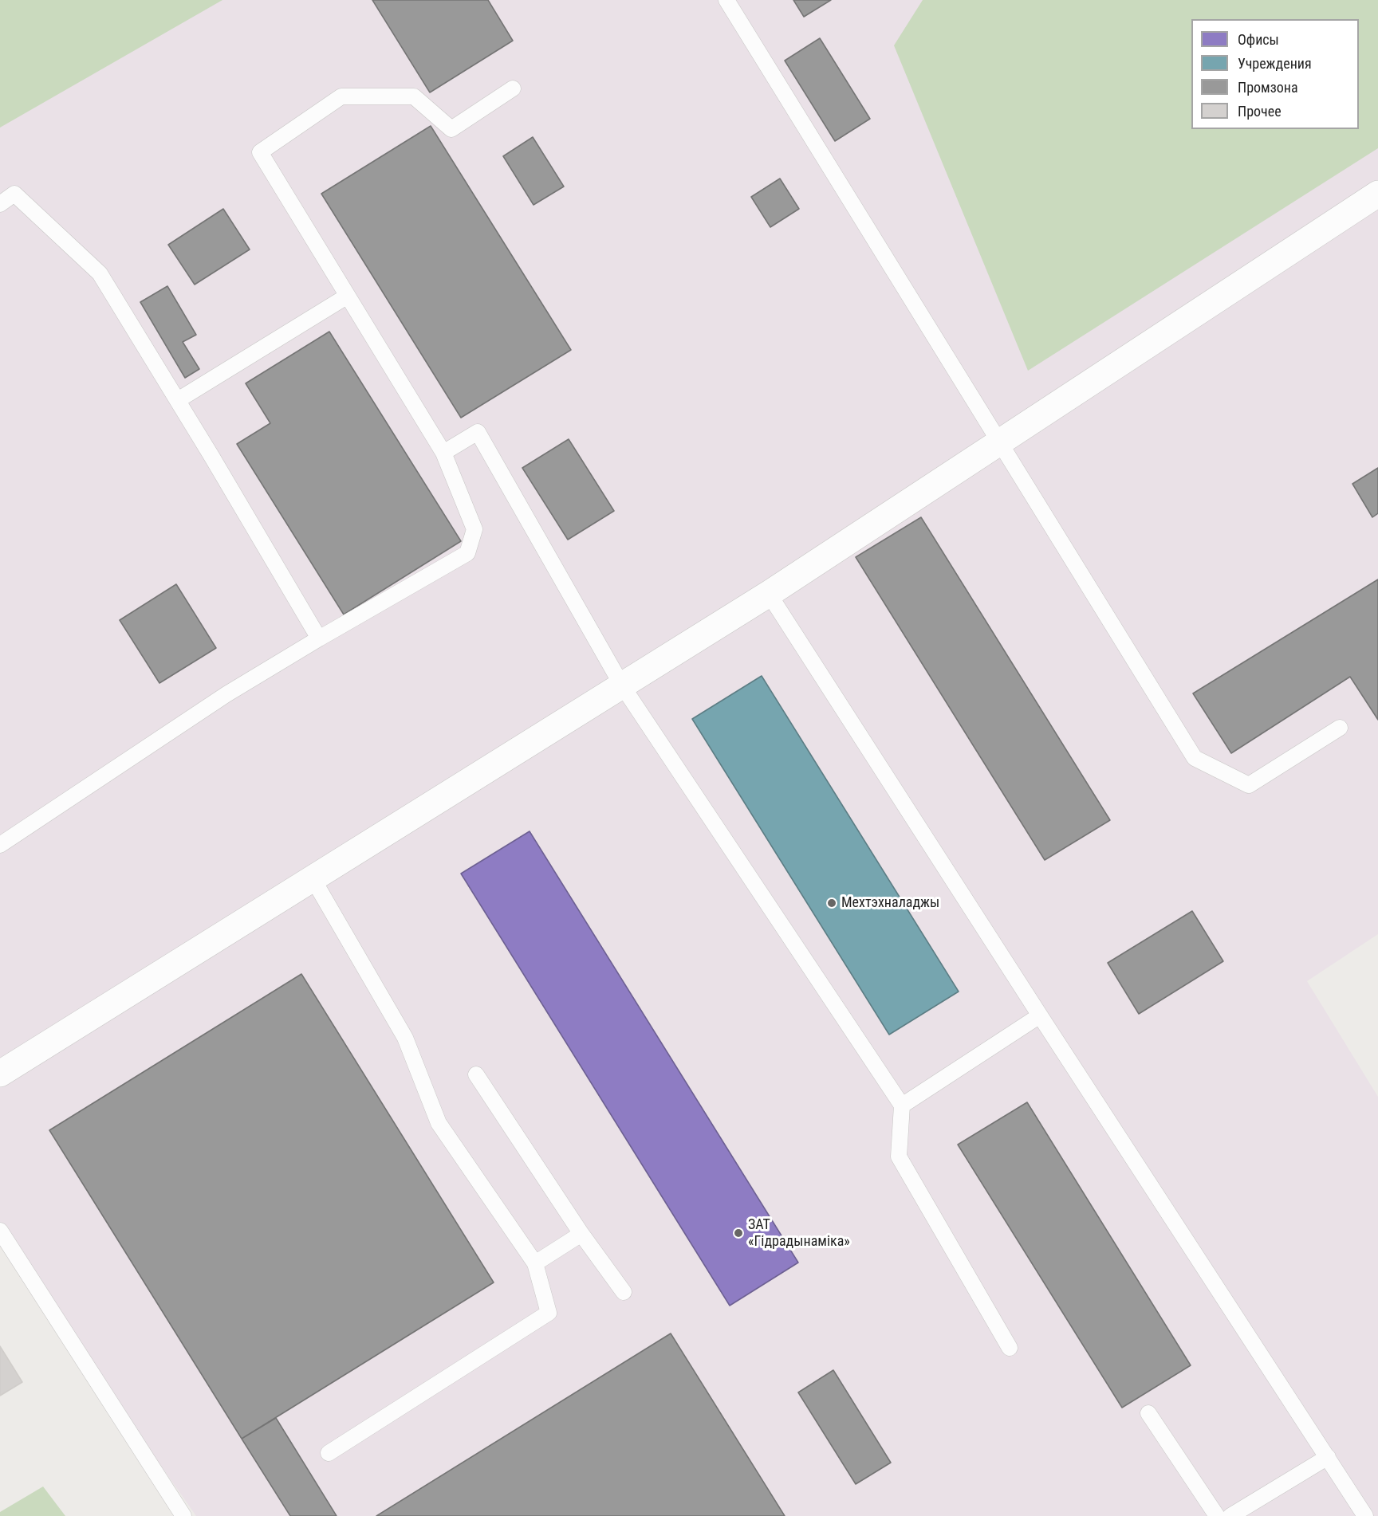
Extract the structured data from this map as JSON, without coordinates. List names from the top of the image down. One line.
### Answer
{"places":["Мехтэхналаджы","ЗАТ «Гідрадынаміка»"],"legend":["Офисы","Учреждения","Промзона","Прочее"]}
